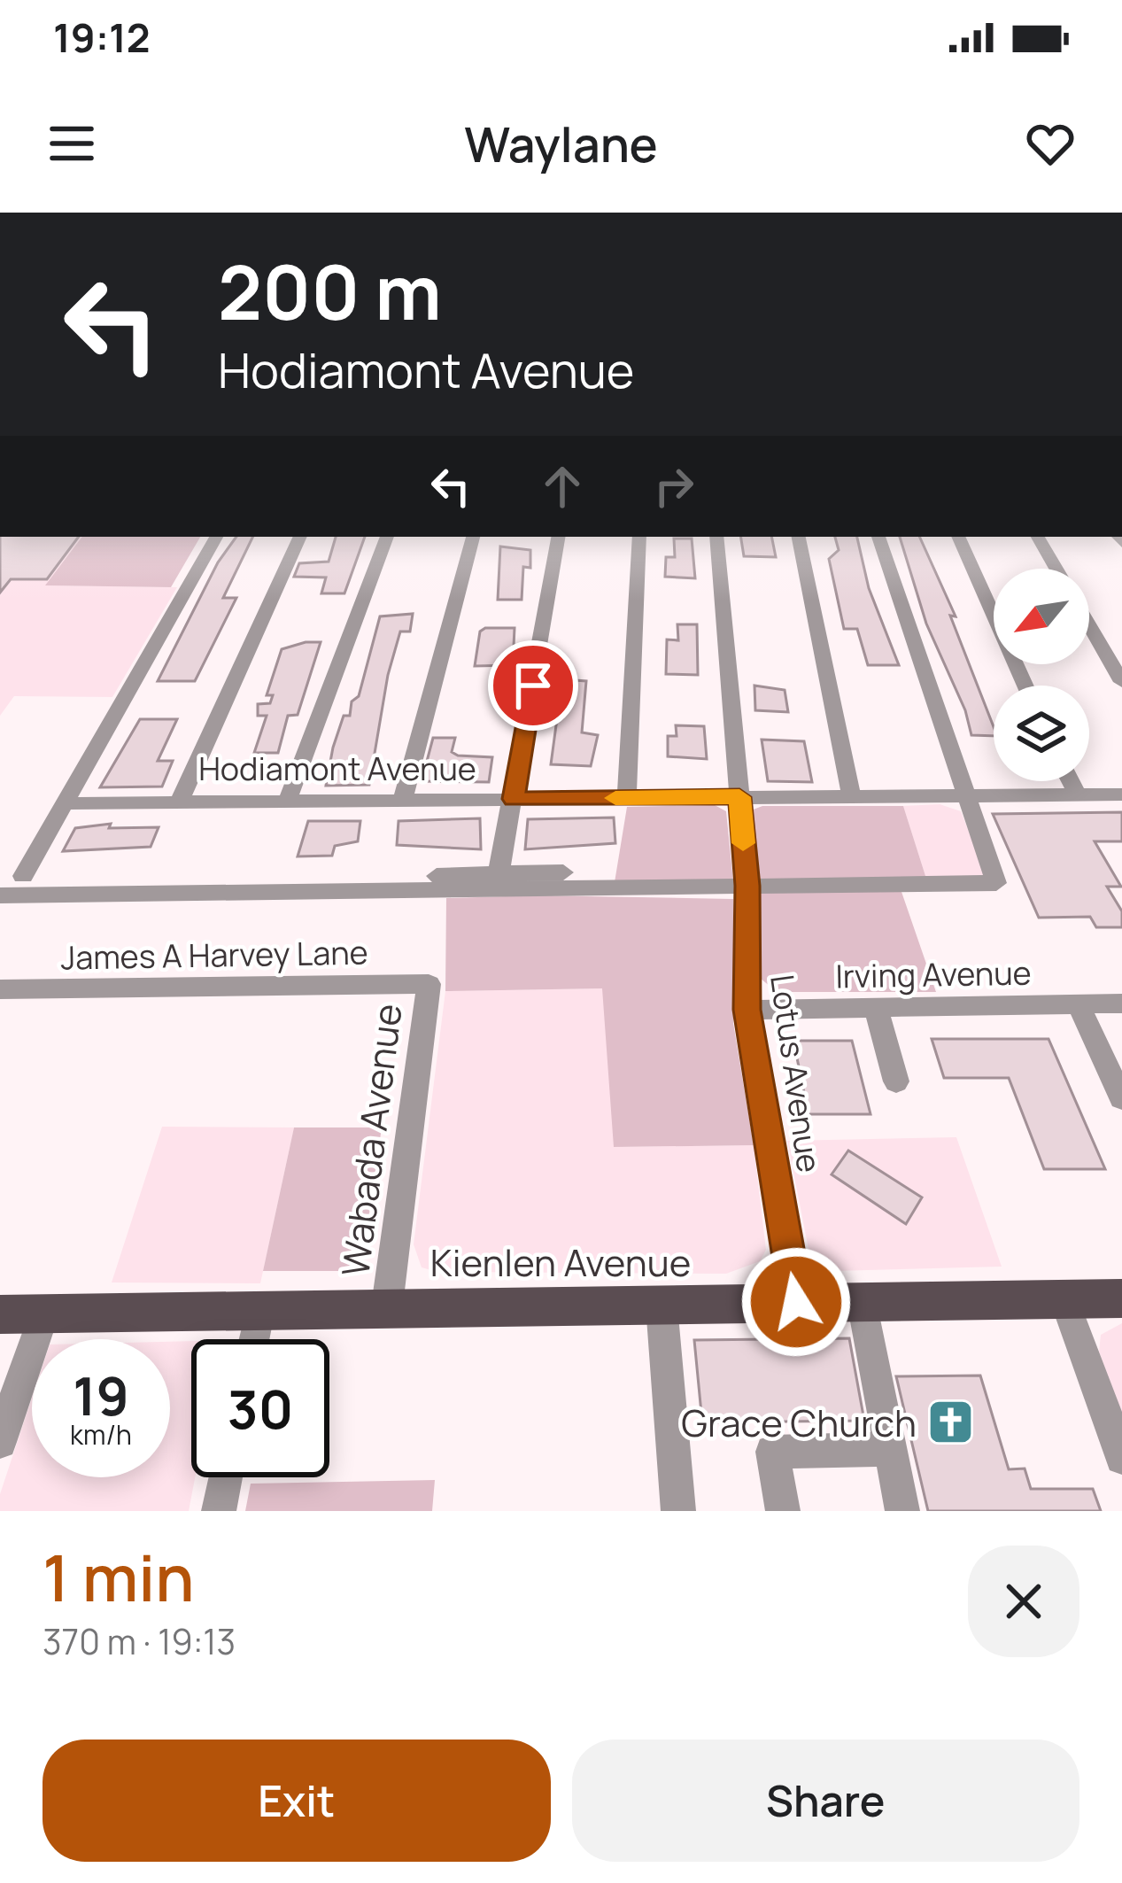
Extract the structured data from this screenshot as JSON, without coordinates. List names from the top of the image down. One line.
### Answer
{"streets":{"main road":["Kienlen Avenue"],"street":["Hodiamont Avenue","James A Harvey Lane","Irving Avenue","Lotus Avenue","Wabada Avenue"]},"crossings":[["Hodiamont Avenue","Lotus Avenue"],["James A Harvey Lane","Wabada Avenue"],["Irving Avenue","Lotus Avenue"],["Lotus Avenue","Kienlen Avenue"],["Wabada Avenue","Kienlen Avenue"]],"places":{"church":["Grace Church"]},"north":"bottom left","page":{"status":"19:12","header":"Waylane","turn":["200 m","Hodiamont Avenue"],"speed":"19 km/h","limit":"30","heading":["1 min","370 m · 19:13"],"buttons":["Exit","Share"]}}
